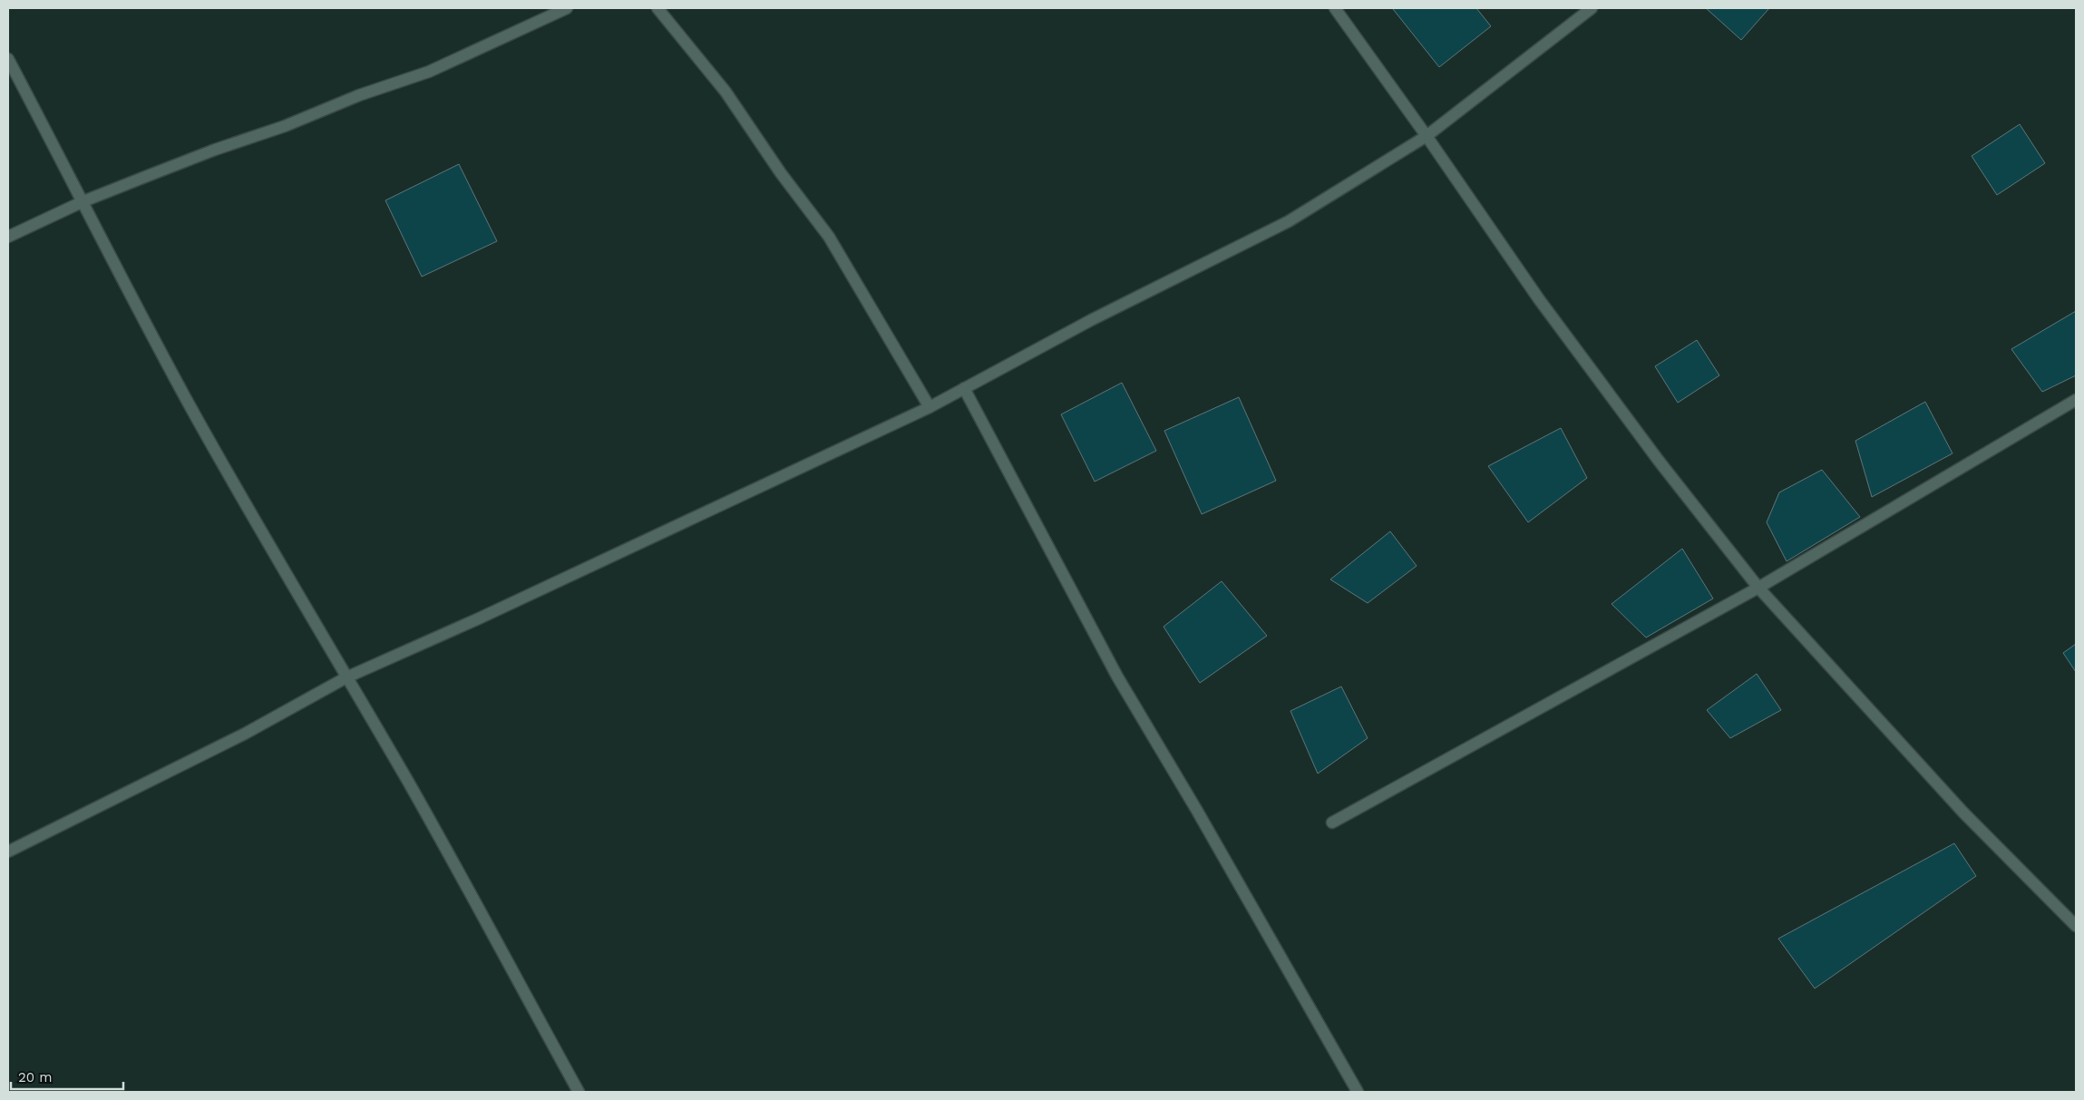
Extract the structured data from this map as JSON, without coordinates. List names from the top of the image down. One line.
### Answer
{"scale_bar":"20 m"}
